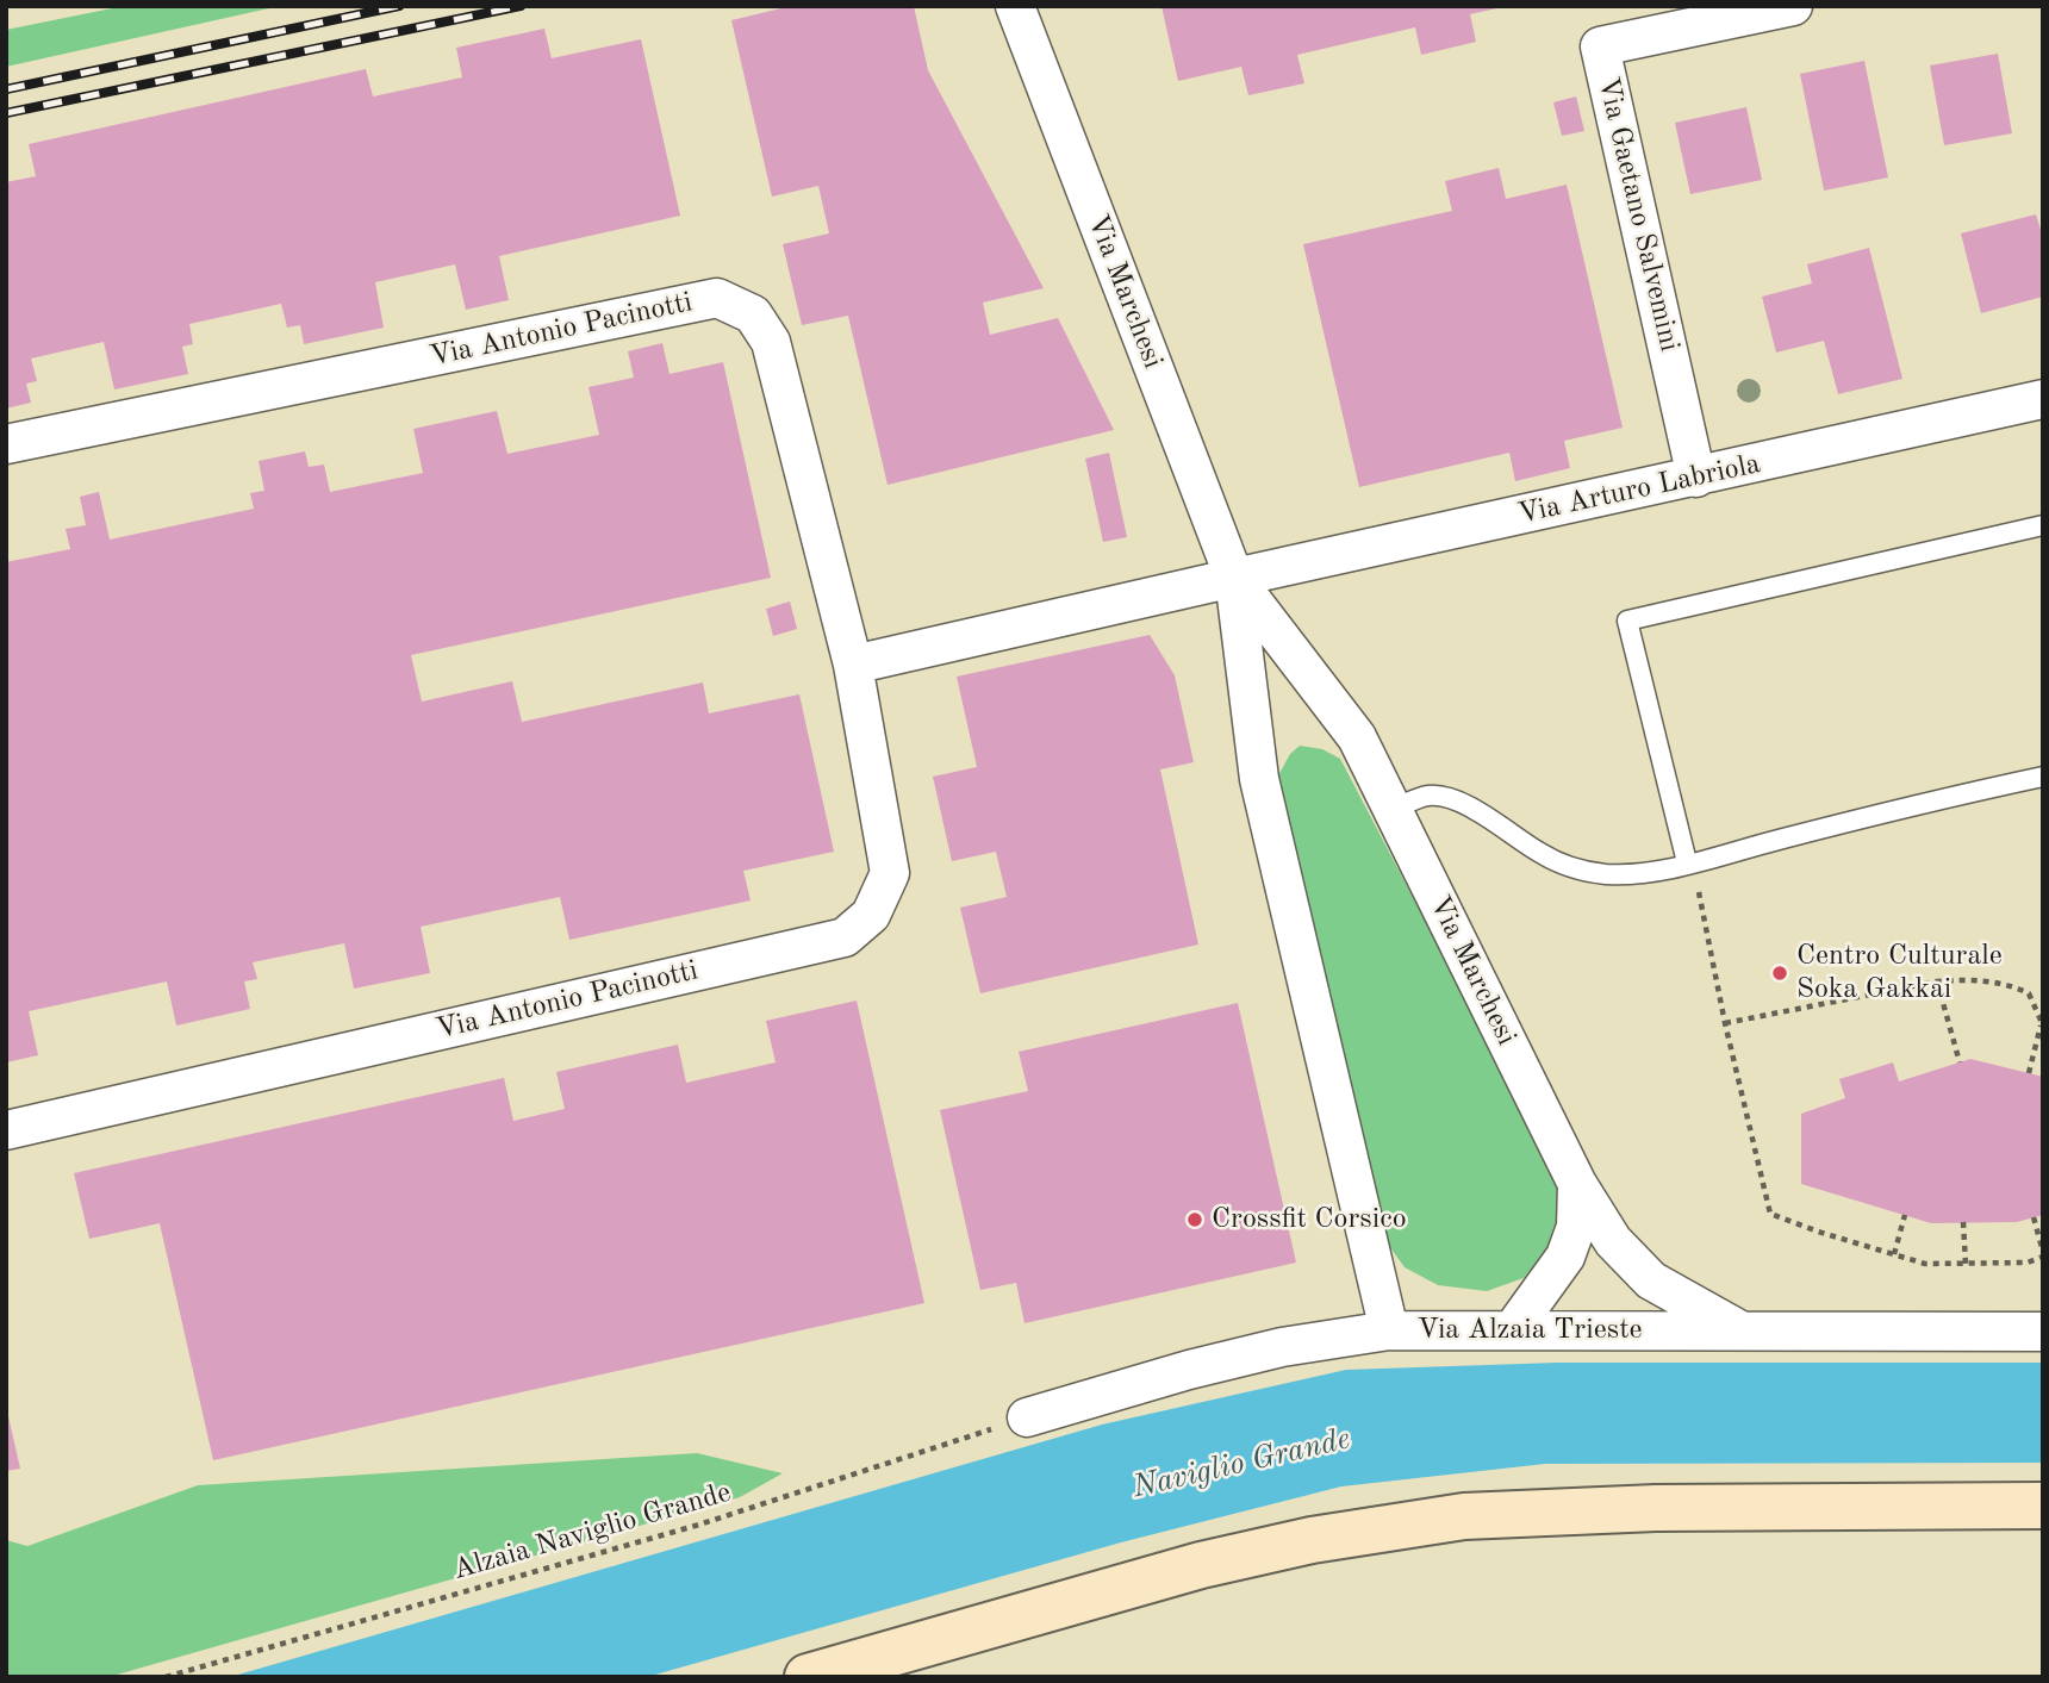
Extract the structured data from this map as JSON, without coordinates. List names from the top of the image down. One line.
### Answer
{"streets":{"street":["Via Gaetano Salvemini","Via Marchesi","Via Antonio Pacinotti","Via Arturo Labriola","Via Alzaia Trieste"],"path":["Alzaia Naviglio Grande"]},"crossings":[["Via Gaetano Salvemini","Via Arturo Labriola"],["Via Marchesi","Via Arturo Labriola"],["Via Marchesi","Via Alzaia Trieste"],["Via Alzaia Trieste","Alzaia Naviglio Grande"]],"water":["Naviglio Grande"],"places":["Centro Culturale Soka Gakkai","Crossfit Corsico"]}
